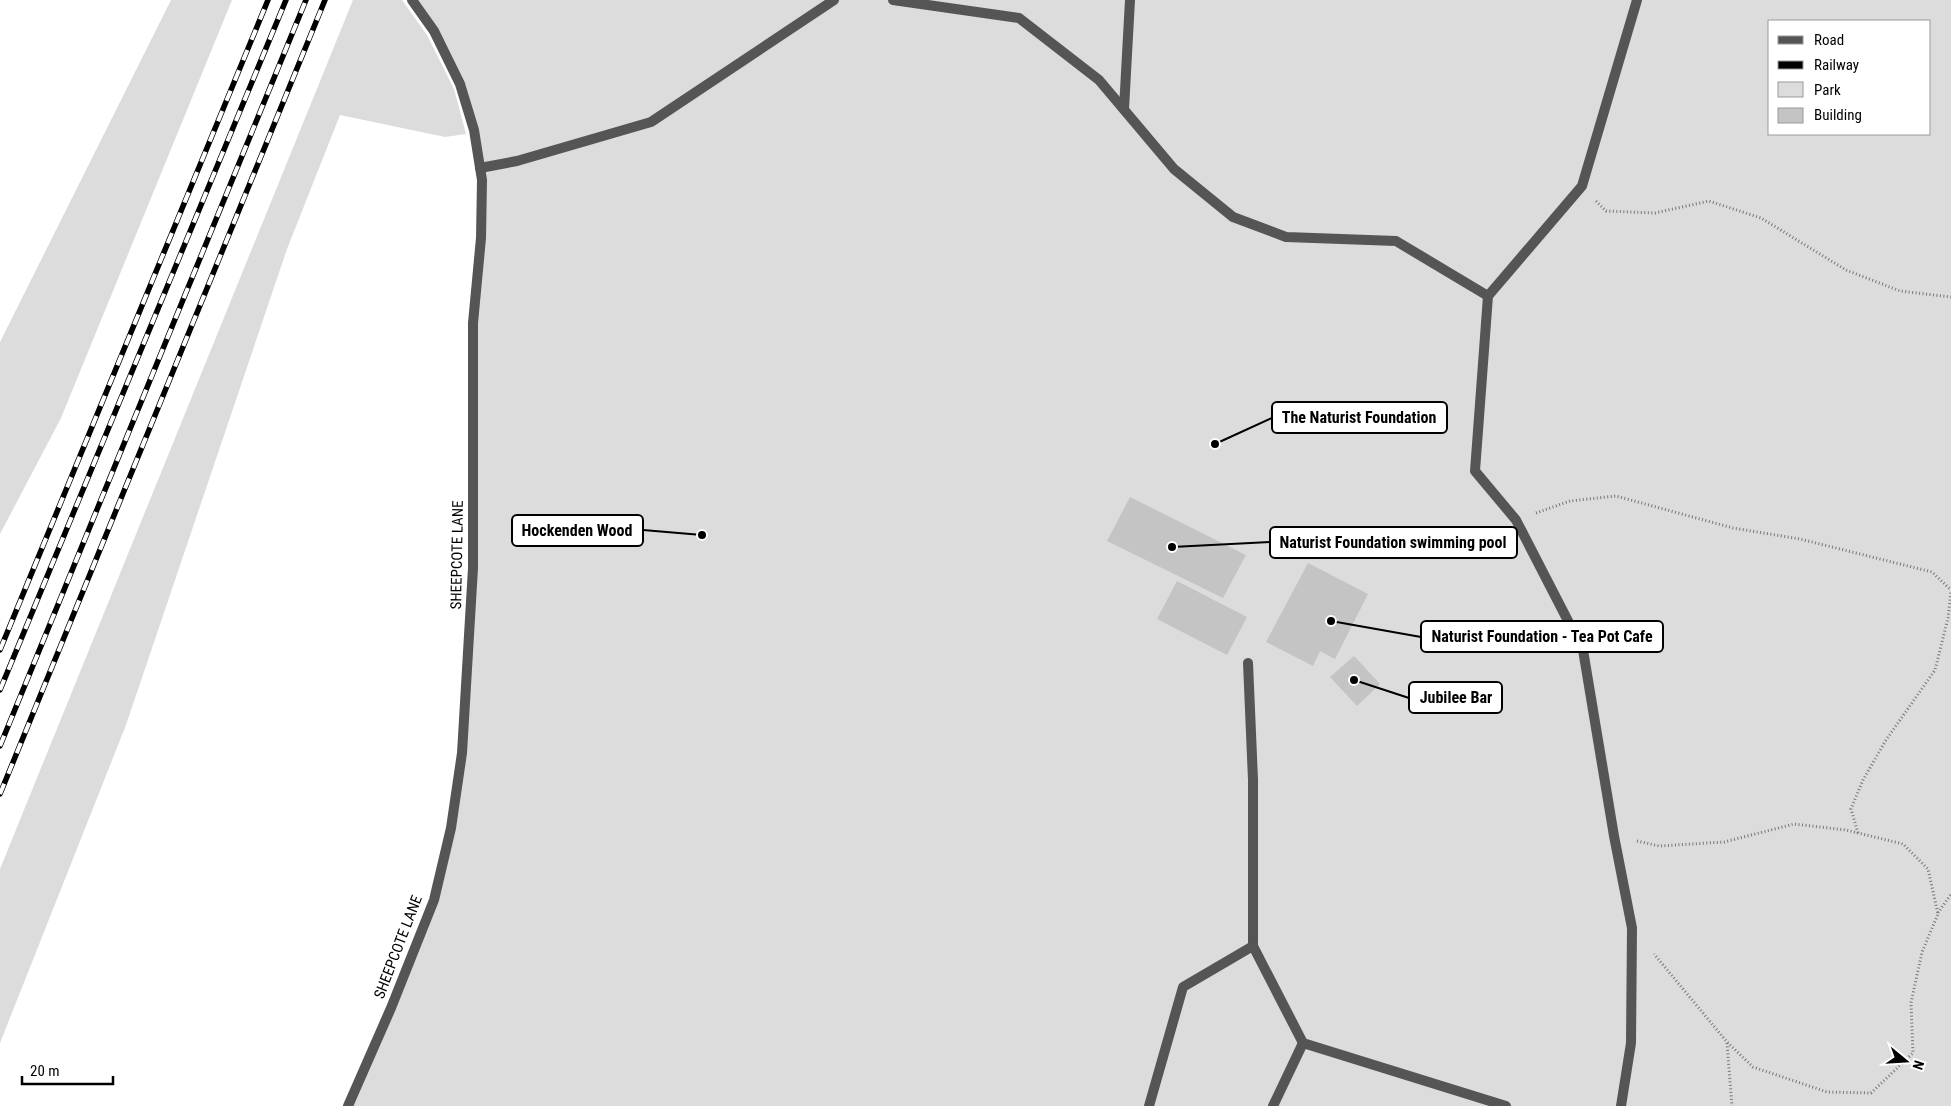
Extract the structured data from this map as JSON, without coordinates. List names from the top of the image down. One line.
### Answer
{"streets":{"street":["SHEEPCOTE LANE"]},"places":["The Naturist Foundation","Hockenden Wood","Naturist Foundation swimming pool","Naturist Foundation - Tea Pot Cafe","Jubilee Bar"],"legend":["Road","Railway","Park","Building"],"scale_bar":"20 m","north":"right"}
